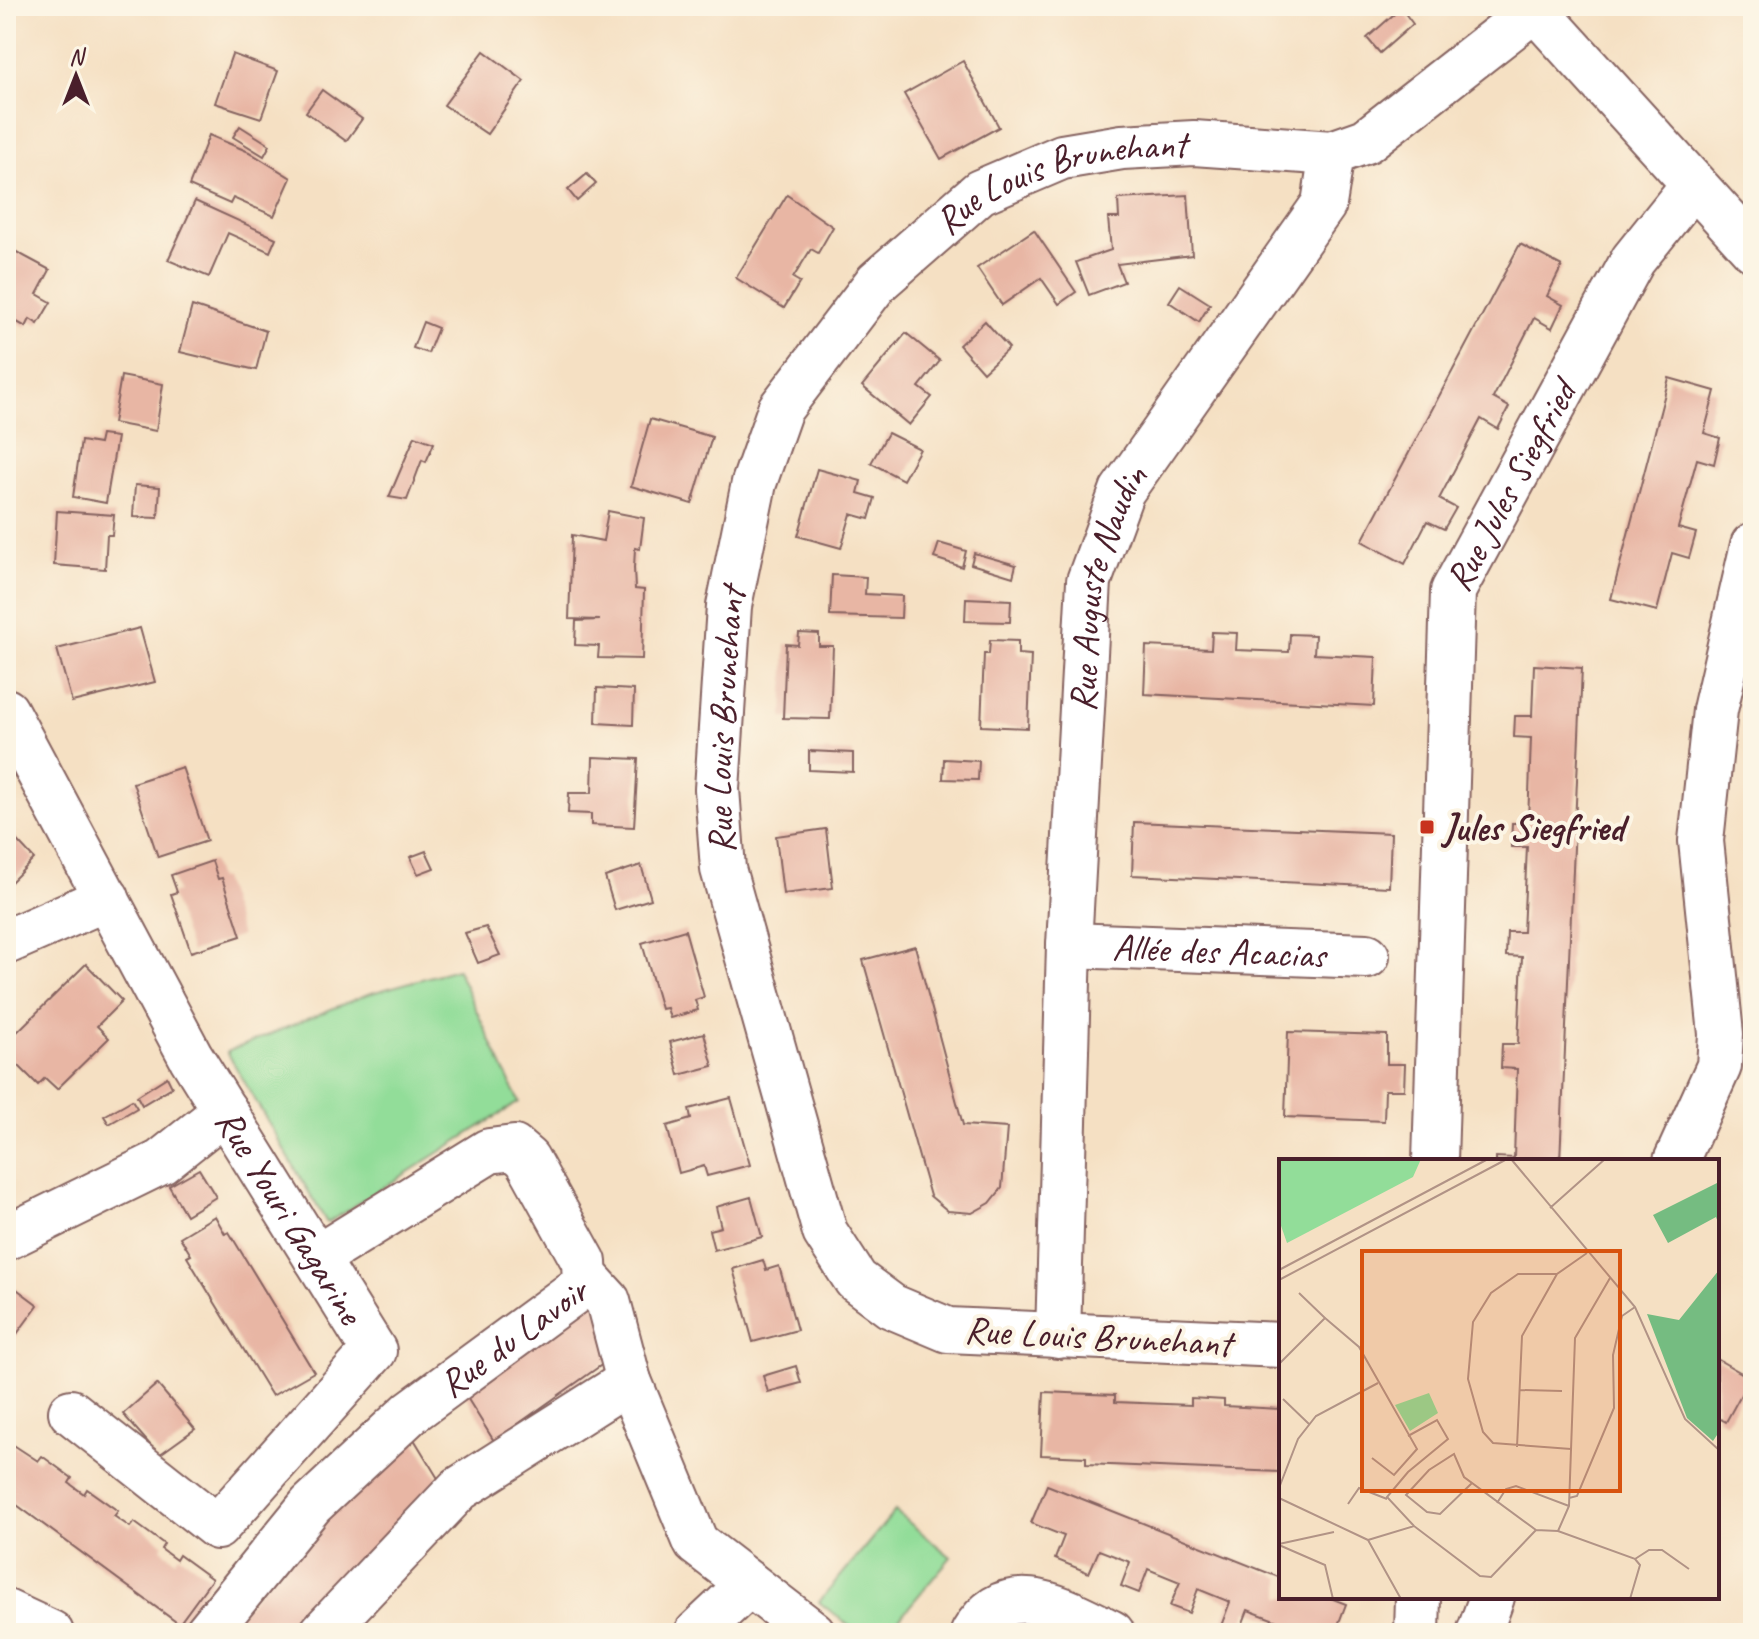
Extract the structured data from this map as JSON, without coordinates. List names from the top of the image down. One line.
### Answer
{"streets":{"street":["Rue Louis Brunehant","Rue Jules Siegfried","Rue Auguste Naudin","Allée des Acacias","Rue Youri Gagarine","Rue du Lavoir"]},"crossings":[["Rue Louis Brunehant","Rue Auguste Naudin"],["Rue Auguste Naudin","Allée des Acacias"],["Rue Youri Gagarine","Rue du Lavoir"]],"places":{"transit":["Jules Siegfried"]},"north":"top"}
